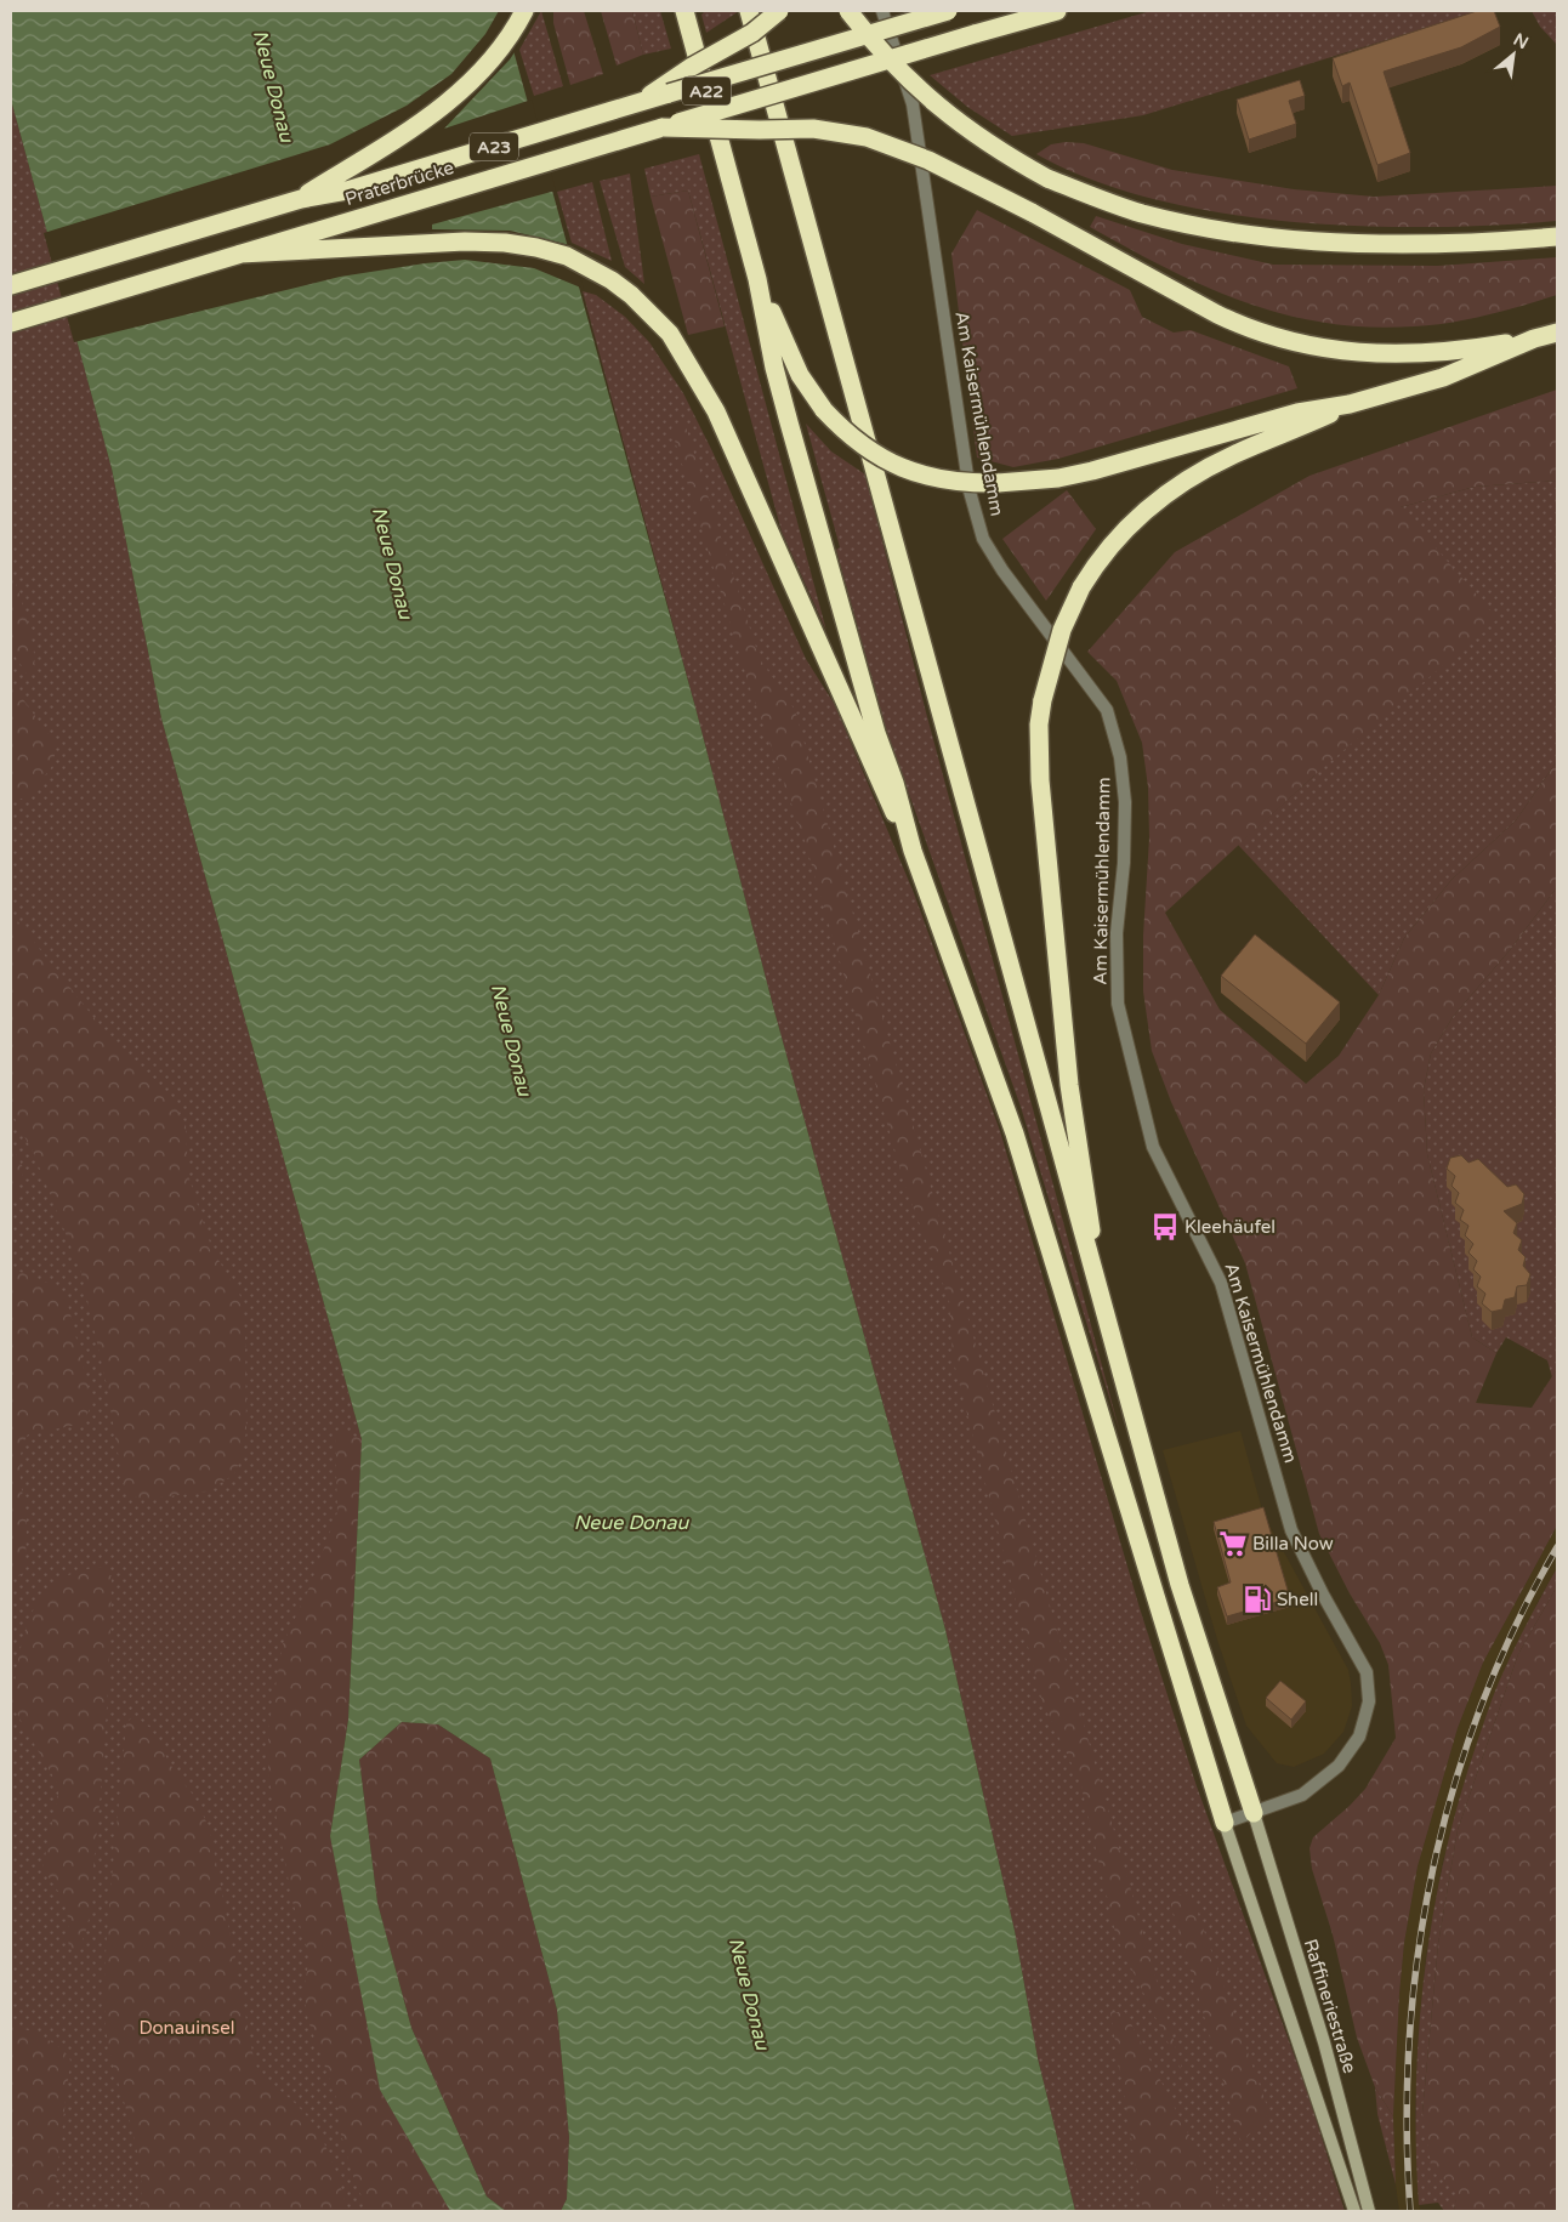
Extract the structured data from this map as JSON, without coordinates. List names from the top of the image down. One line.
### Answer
{"streets":{"highway":["A22","A23","Praterbrücke"],"main road":["Raffineriestraße"],"street":["Am Kaisermühlendamm"]},"crossings":[["Am Kaisermühlendamm","Raffineriestraße"]],"water":["Neue Donau"],"parks":["Donauinsel"],"places":{"bus stop":["Kleehäufel"],"supermarket":["Billa Now"],"fuel station":["Shell"]},"north":"top right"}
